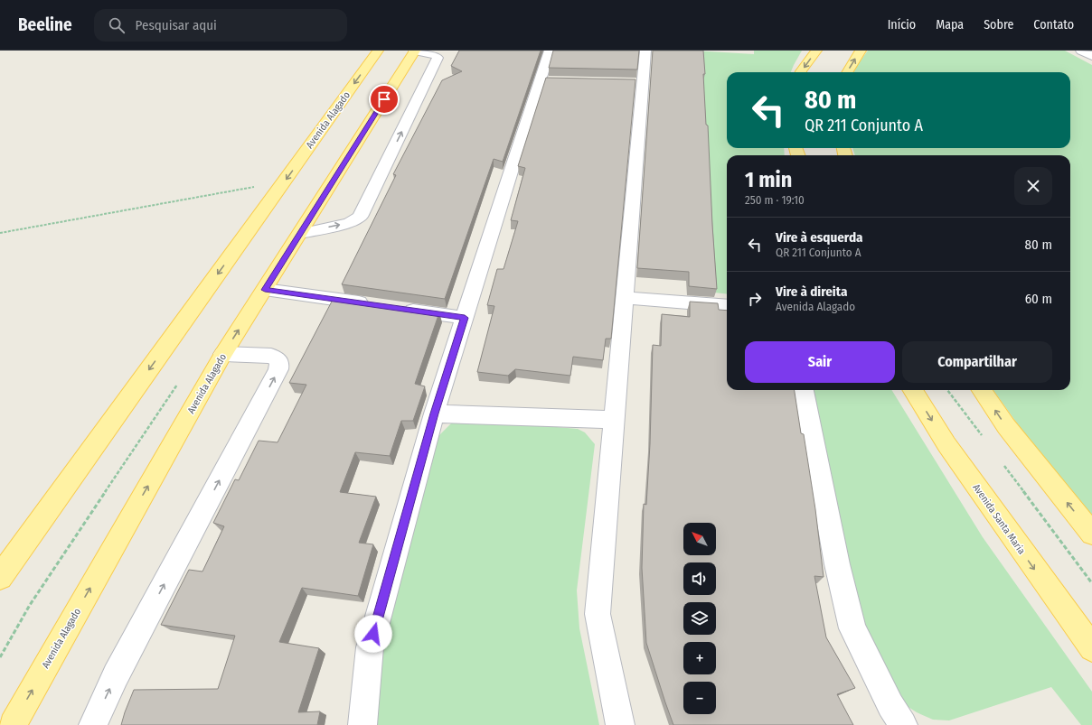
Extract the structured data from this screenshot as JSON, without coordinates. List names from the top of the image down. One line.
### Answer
{"streets":{"main road":["Avenida Alagado","Avenida Santa Maria"]},"north":"top left","page":{"header":"Beeline","search":"Pesquisar aqui","nav":["Início","Mapa","Sobre","Contato"],"turn":["80 m","QR 211 Conjunto A"],"heading":["1 min","250 m · 19:10"],"list":[{"name":"Vire à esquerda","note":"QR 211 Conjunto A","value":"80 m"},{"name":"Vire à direita","note":"Avenida Alagado","value":"60 m"}],"buttons":["Sair","Compartilhar"],"map_buttons":["+","−"]}}
